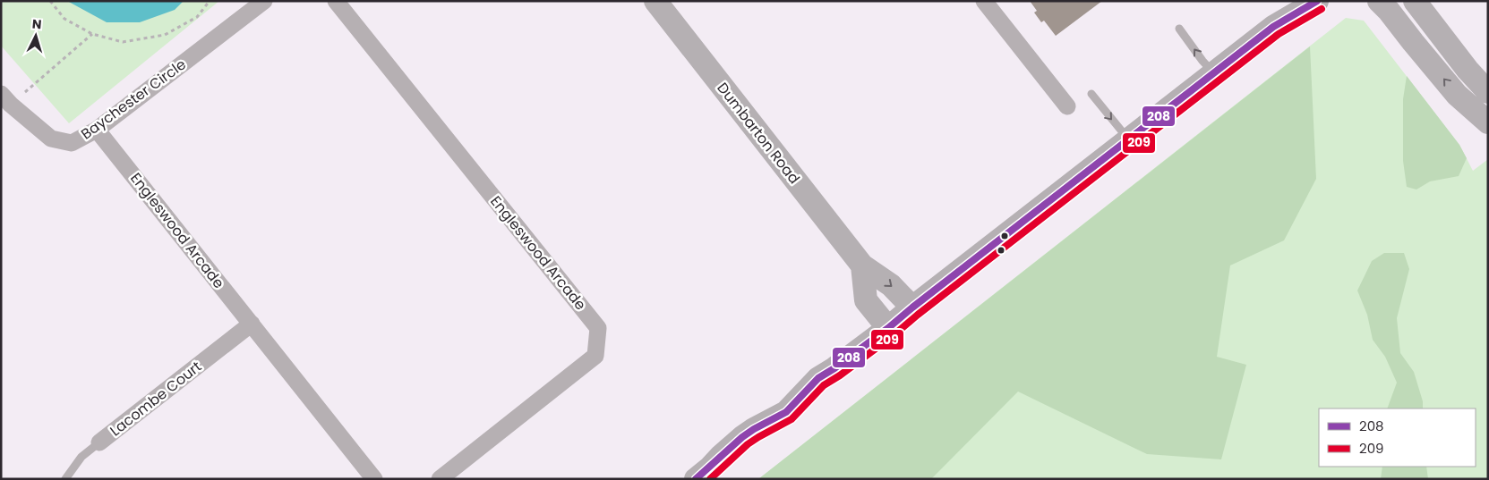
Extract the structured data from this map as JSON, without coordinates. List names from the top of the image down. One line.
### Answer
{"streets":{"street":["Baychester Circle","Dumbarton Road","Engleswood Arcade","Lacombe Court"]},"crossings":[["Baychester Circle","Engleswood Arcade"],["Engleswood Arcade","Lacombe Court"]],"lines":["transit line 208","transit line 209"],"legend":["208","209"],"north":"top"}
